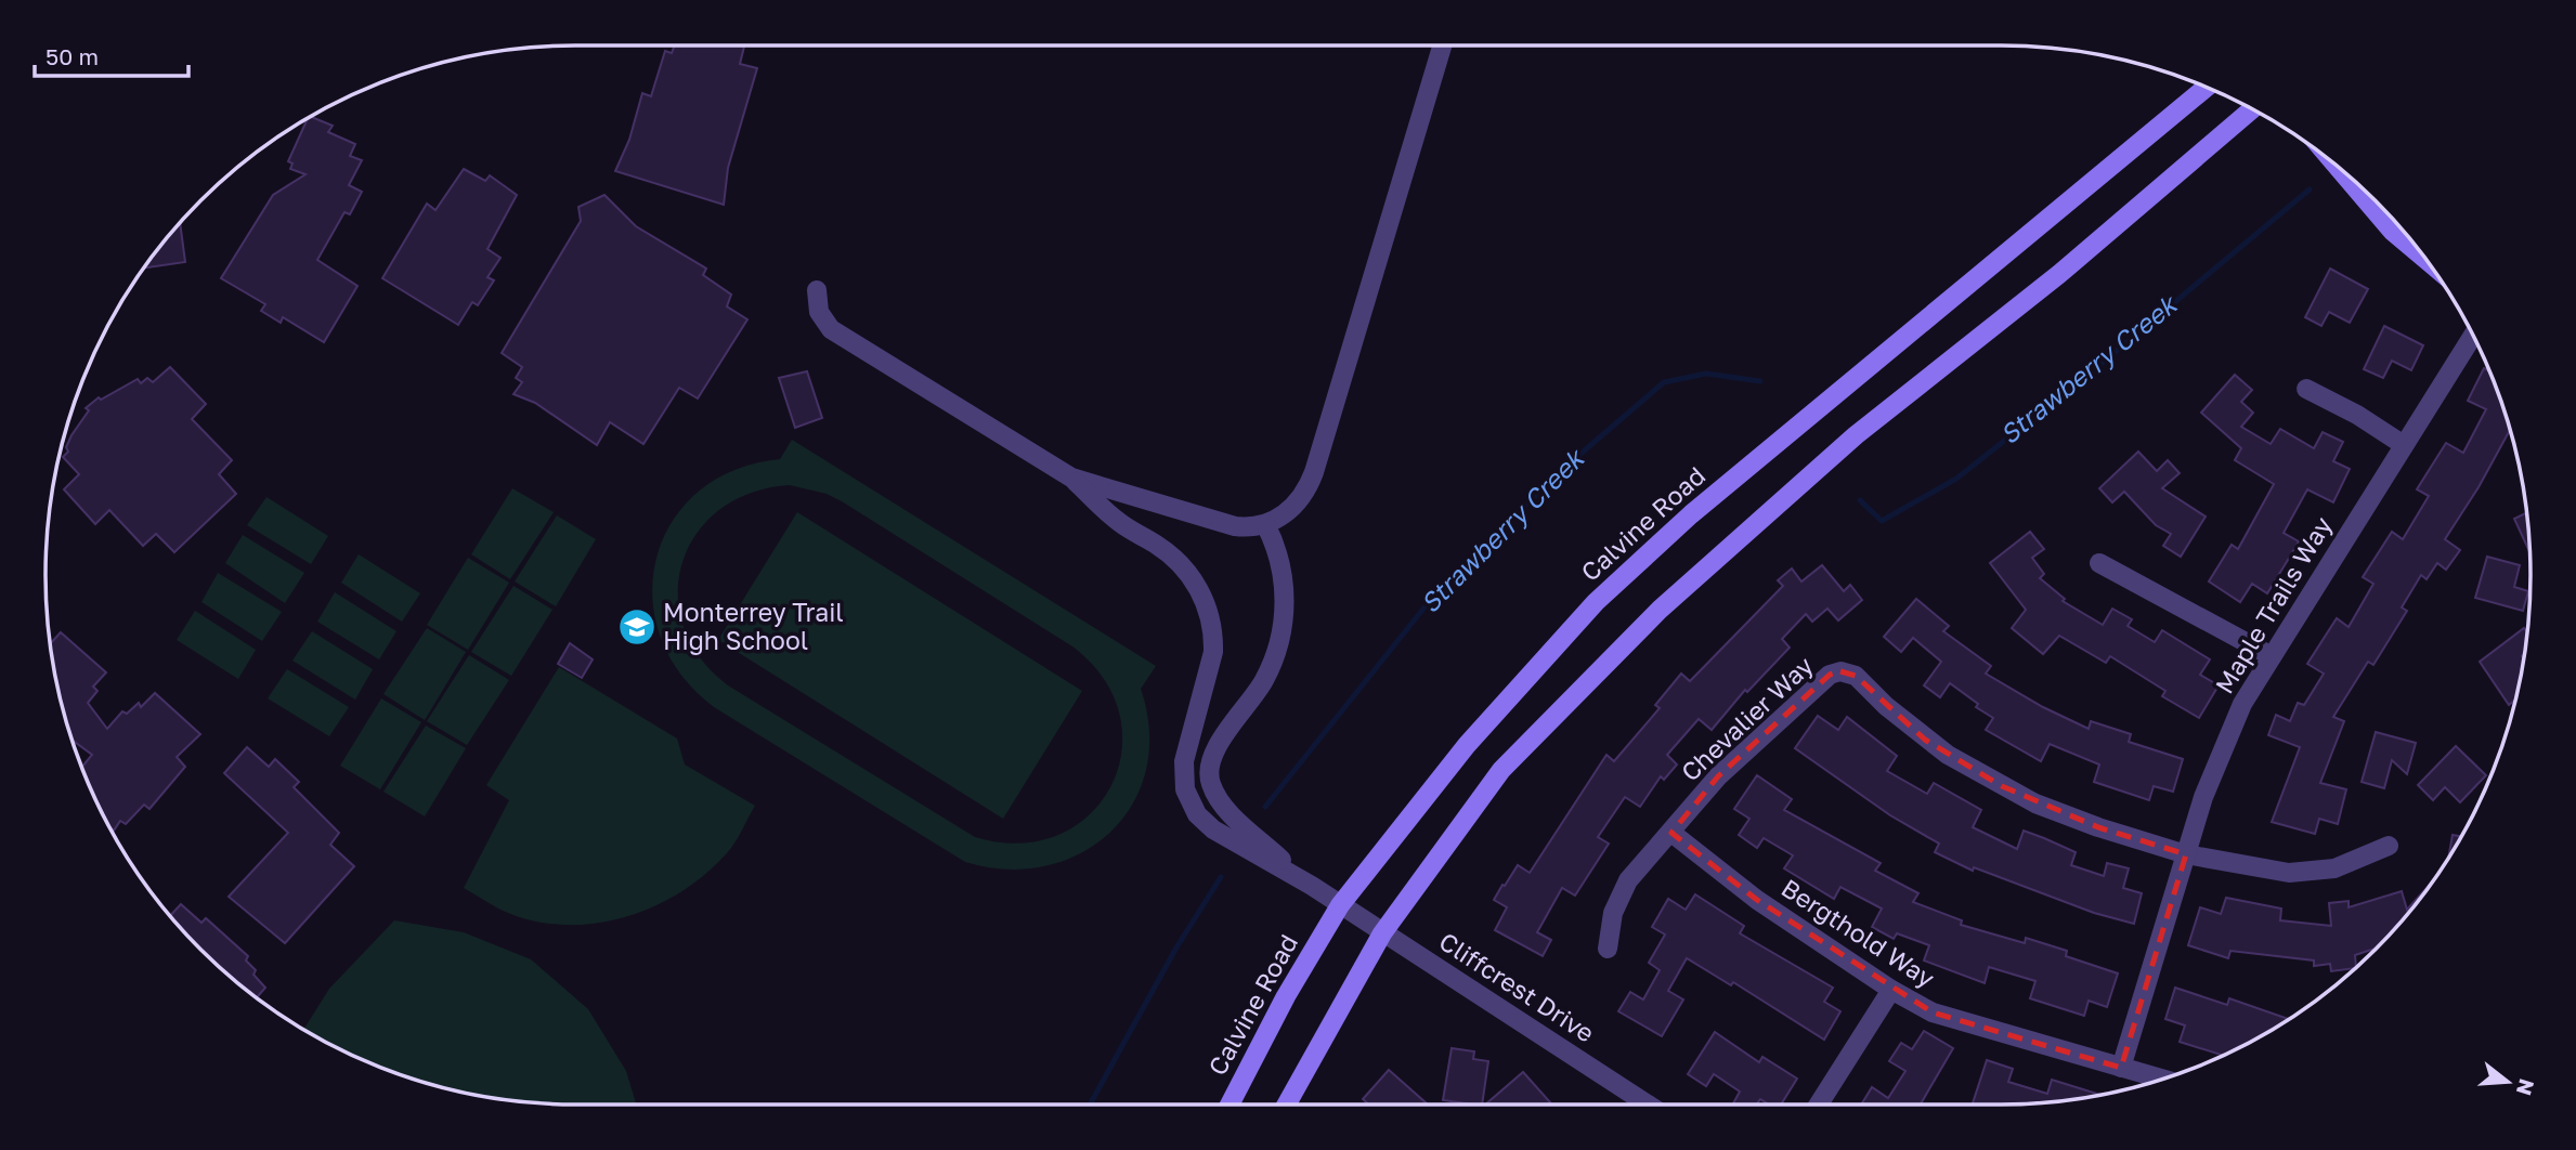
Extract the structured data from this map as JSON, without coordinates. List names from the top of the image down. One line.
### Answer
{"streets":{"main road":["Calvine Road"],"street":["Maple Trails Way","Chevalier Way","Bergthold Way","Cliffcrest Drive"]},"crossings":[["Calvine Road","Cliffcrest Drive"],["Maple Trails Way","Chevalier Way"],["Maple Trails Way","Bergthold Way"],["Chevalier Way","Bergthold Way"]],"water":["Strawberry Creek"],"places":{"school or university":["Monterrey Trail High School"]},"scale_bar":"50 m","north":"right"}
